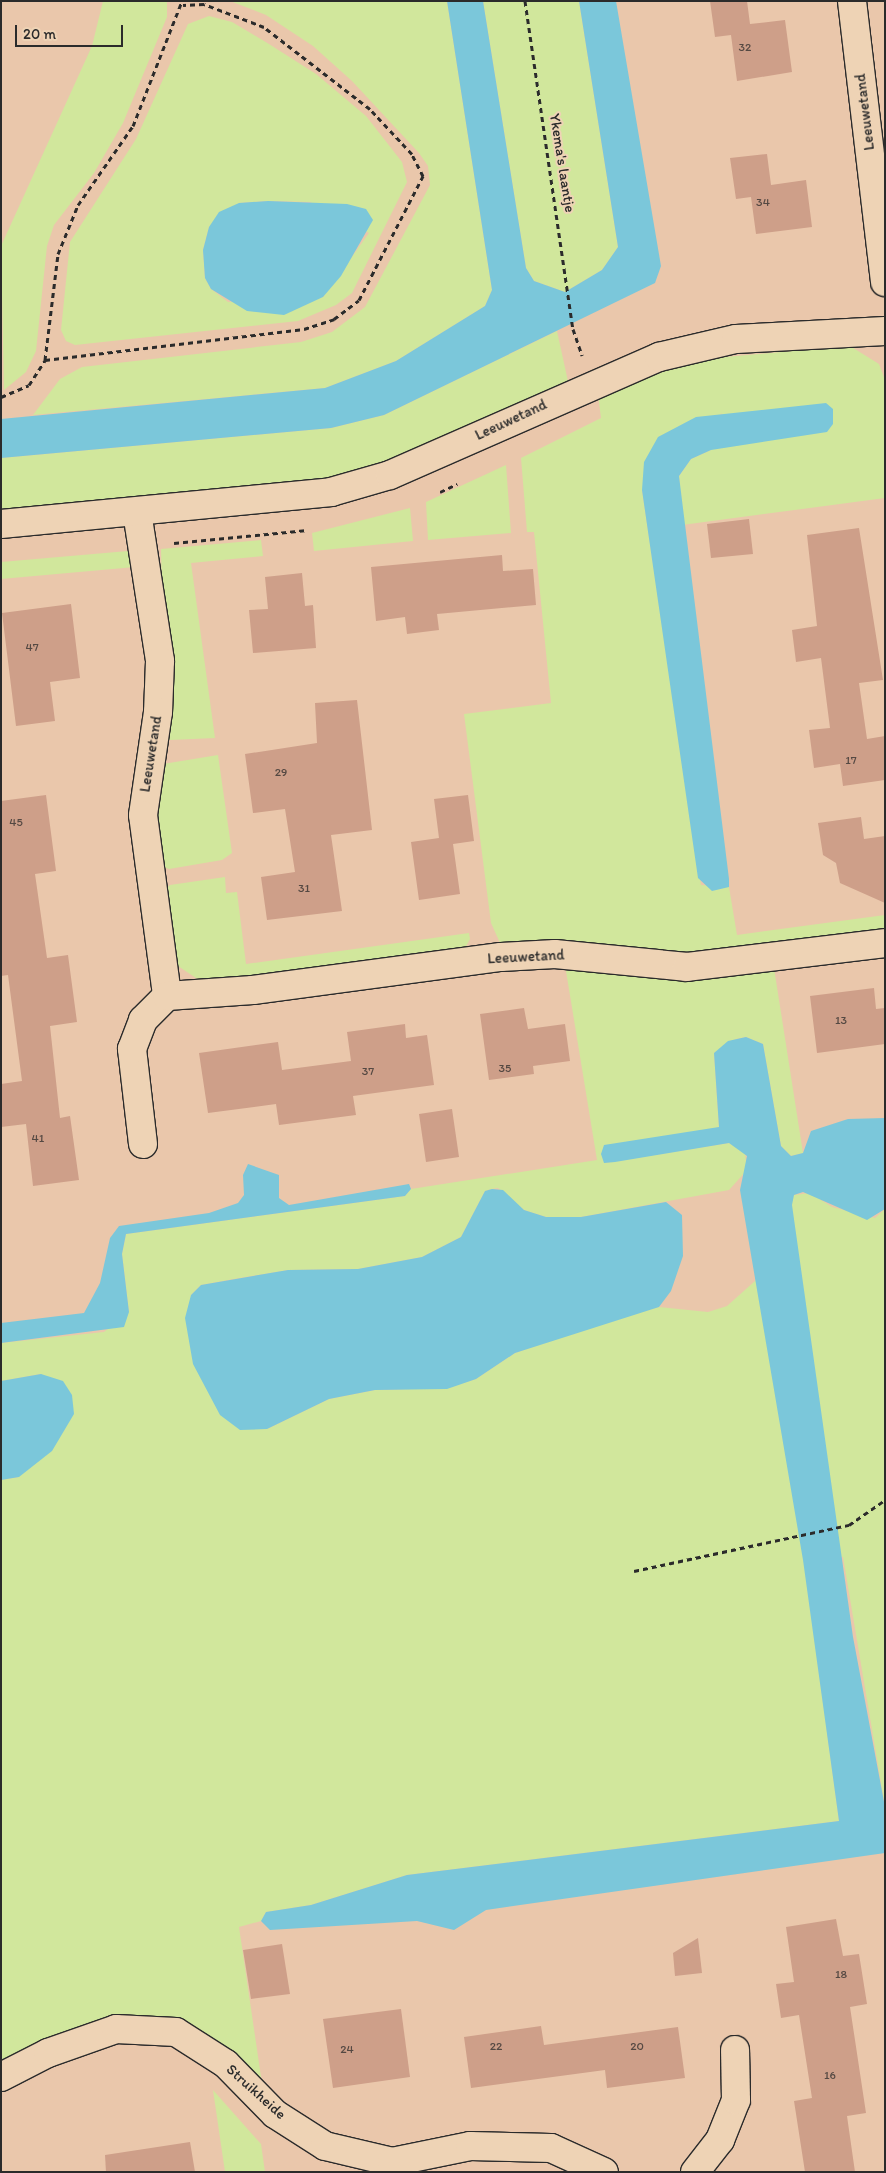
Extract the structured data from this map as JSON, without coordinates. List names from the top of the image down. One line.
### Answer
{"streets":{"street":["Leeuwetand","Struikheide"],"path":["Ykema's laantje"]},"house_numbers":["32","34","47","17","29","45","31","13","35","37","41","18","22","20","24","16"],"scale_bar":"20 m"}
